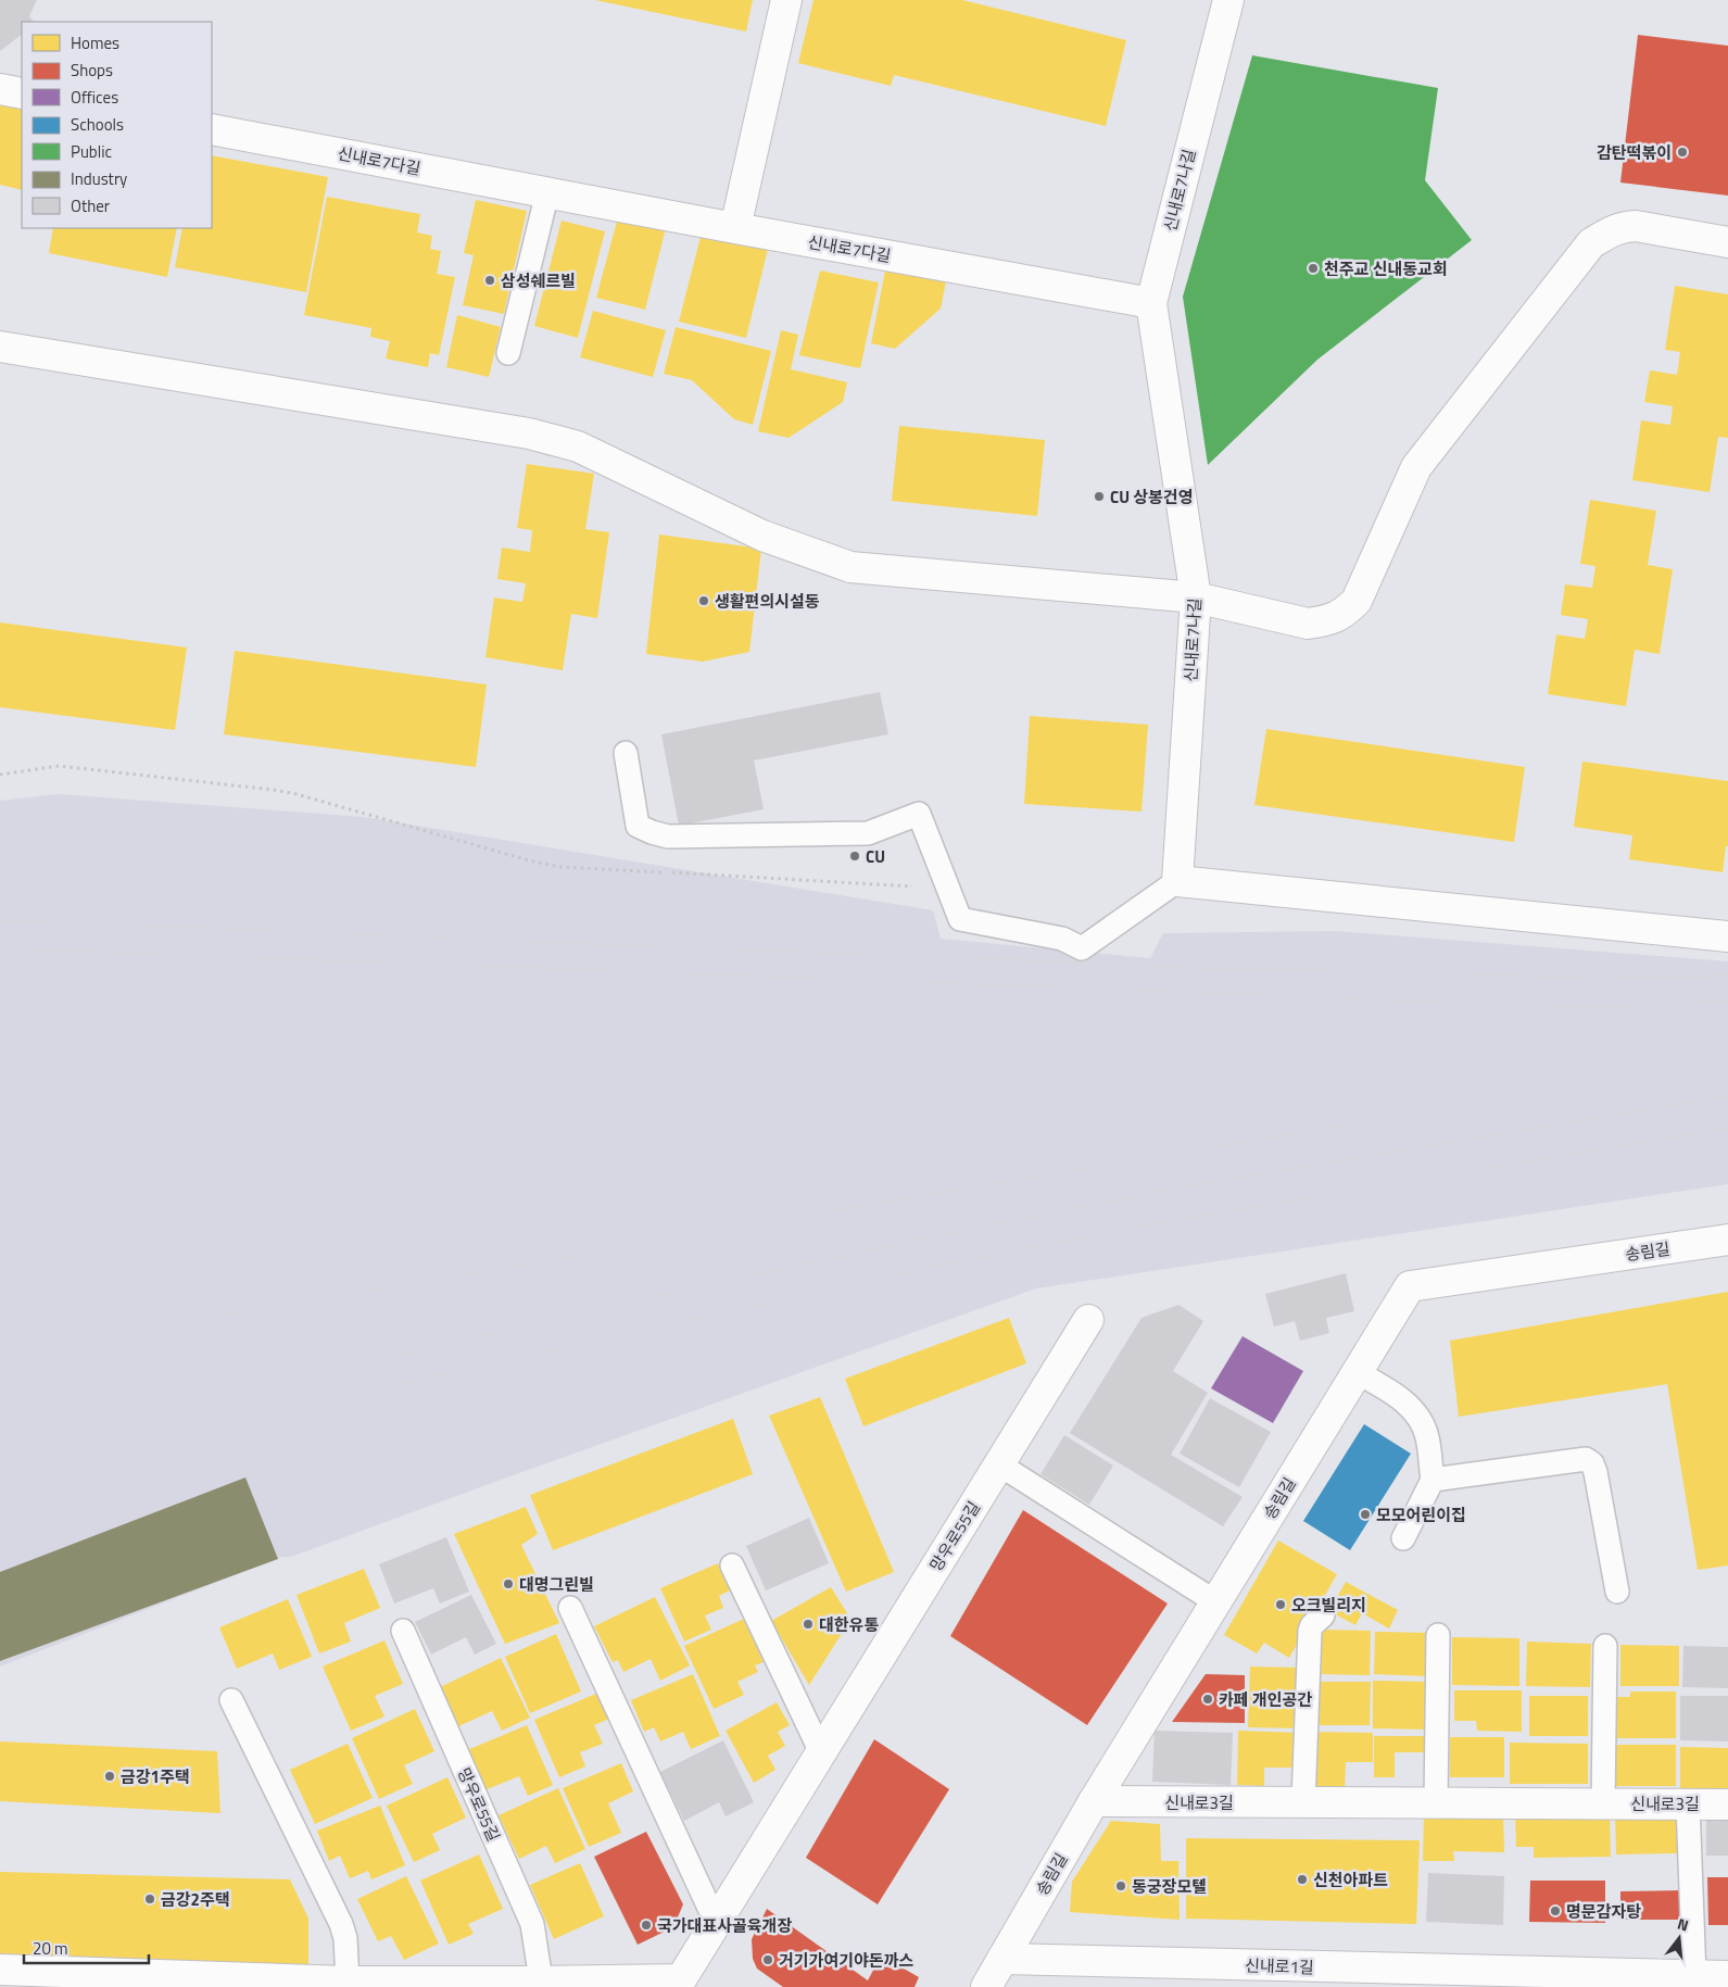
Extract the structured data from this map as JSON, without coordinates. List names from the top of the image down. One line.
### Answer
{"streets":{"street":["신내로7다길","신내로7나길","송림길","망우로55길","신내로3길","신내로1길"]},"crossings":[["신내로7다길","신내로7나길"],["송림길","신내로3길"],["송림길","신내로1길"]],"places":["감탄떡볶이","천주교 신내동교회","삼성쉐르빌","CU 상봉건영","생활편의시설동","CU","모모어린이집","대명그린빌","오크빌리지","대한유통","카페 개인공간","금강1주택","신천아파트","동궁장모텔","금강2주택","명문감자탕","국가대표사골육개장","거기가여기야돈까스"],"legend":["Homes","Shops","Offices","Schools","Public","Industry","Other"],"scale_bar":"20 m","north":"top"}
